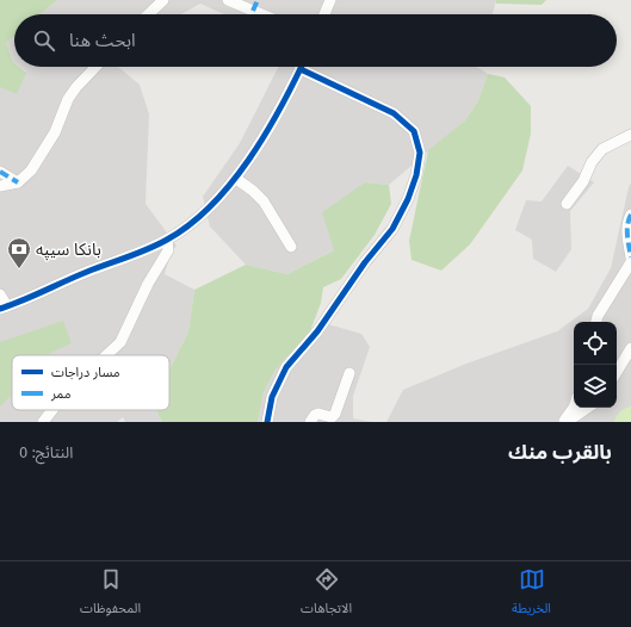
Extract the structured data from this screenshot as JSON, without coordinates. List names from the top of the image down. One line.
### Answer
{"places":{"bank":["بانکا سیپە"]},"legend":["مسار دراجات","ممر"],"page":{"search":"ابحث هنا","heading":["بالقرب منك","النتائج: 0"],"nav":["الخريطة","الاتجاهات","المحفوظات"]}}
